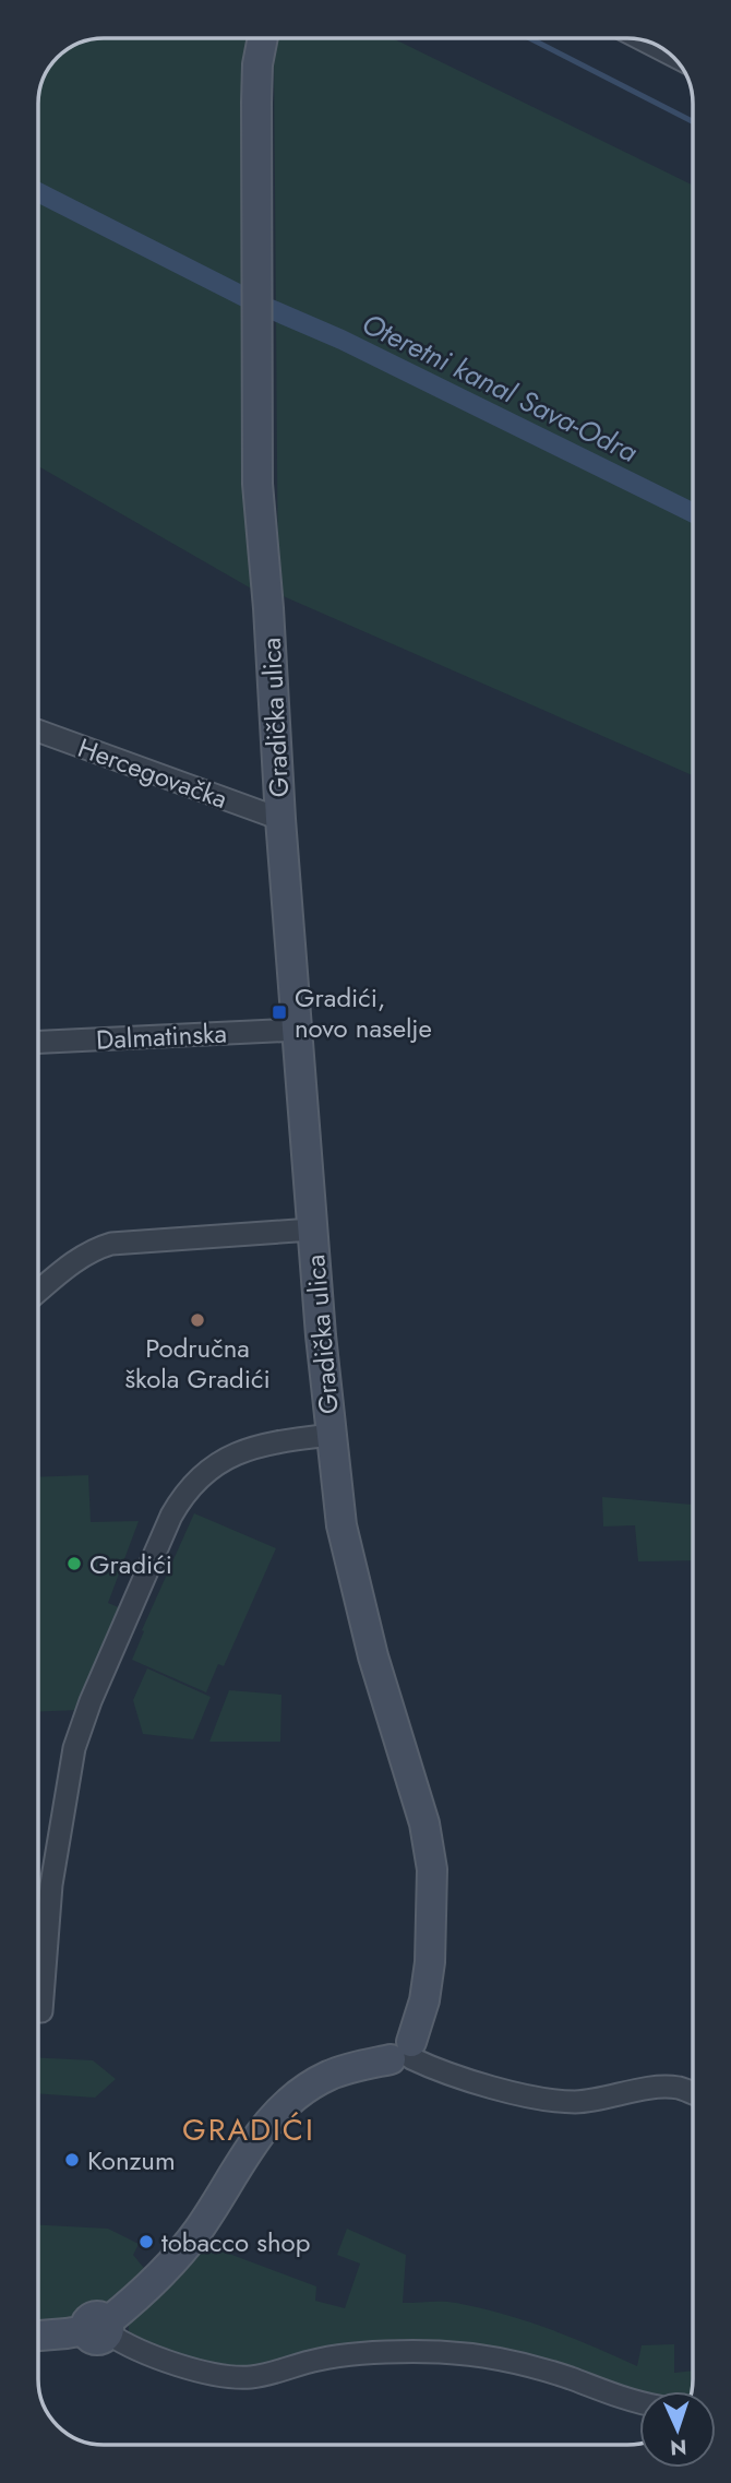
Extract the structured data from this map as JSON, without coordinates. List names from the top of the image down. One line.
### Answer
{"streets":{"street":["Gradička ulica","Hercegovačka","Dalmatinska"]},"crossings":[["Gradička ulica","Hercegovačka"],["Gradička ulica","Dalmatinska"]],"districts":["GRADIĆI"],"water":["Oteretni kanal Sava-Odra"],"places":{"transit":["Gradići, novo naselje"],"other":["Područna škola Gradići","Gradići","Konzum","tobacco shop"]},"north":"bottom"}
